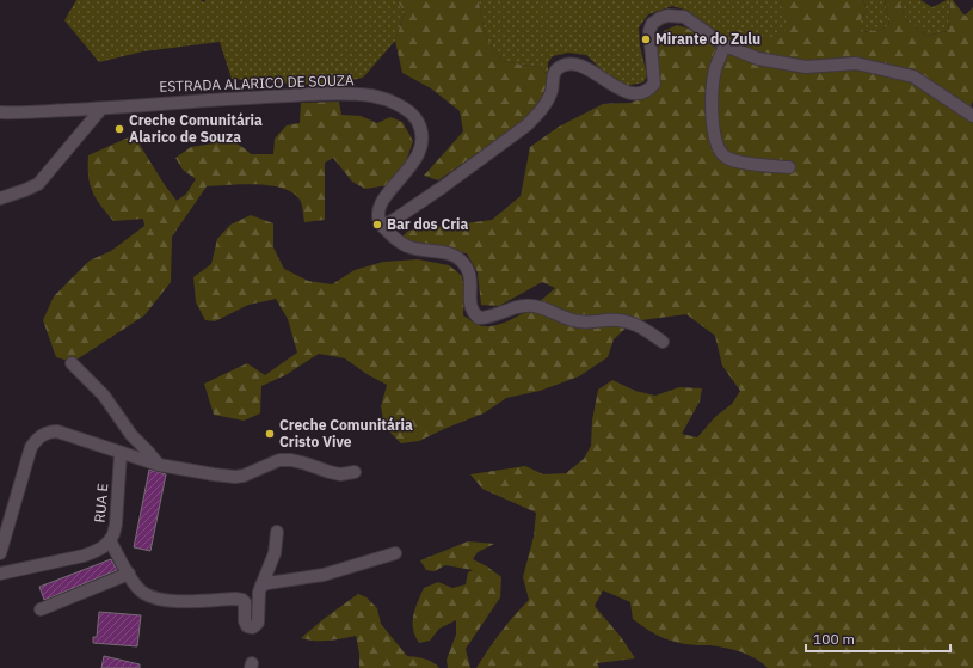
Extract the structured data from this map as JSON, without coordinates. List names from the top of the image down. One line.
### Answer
{"streets":{"street":["ESTRADA ALARICO DE SOUZA","RUA E"]},"places":["Mirante do Zulu","Creche Comunitária Alarico de Souza","Bar dos Cria","Creche Comunitária Cristo Vive"],"scale_bar":"100 m"}
